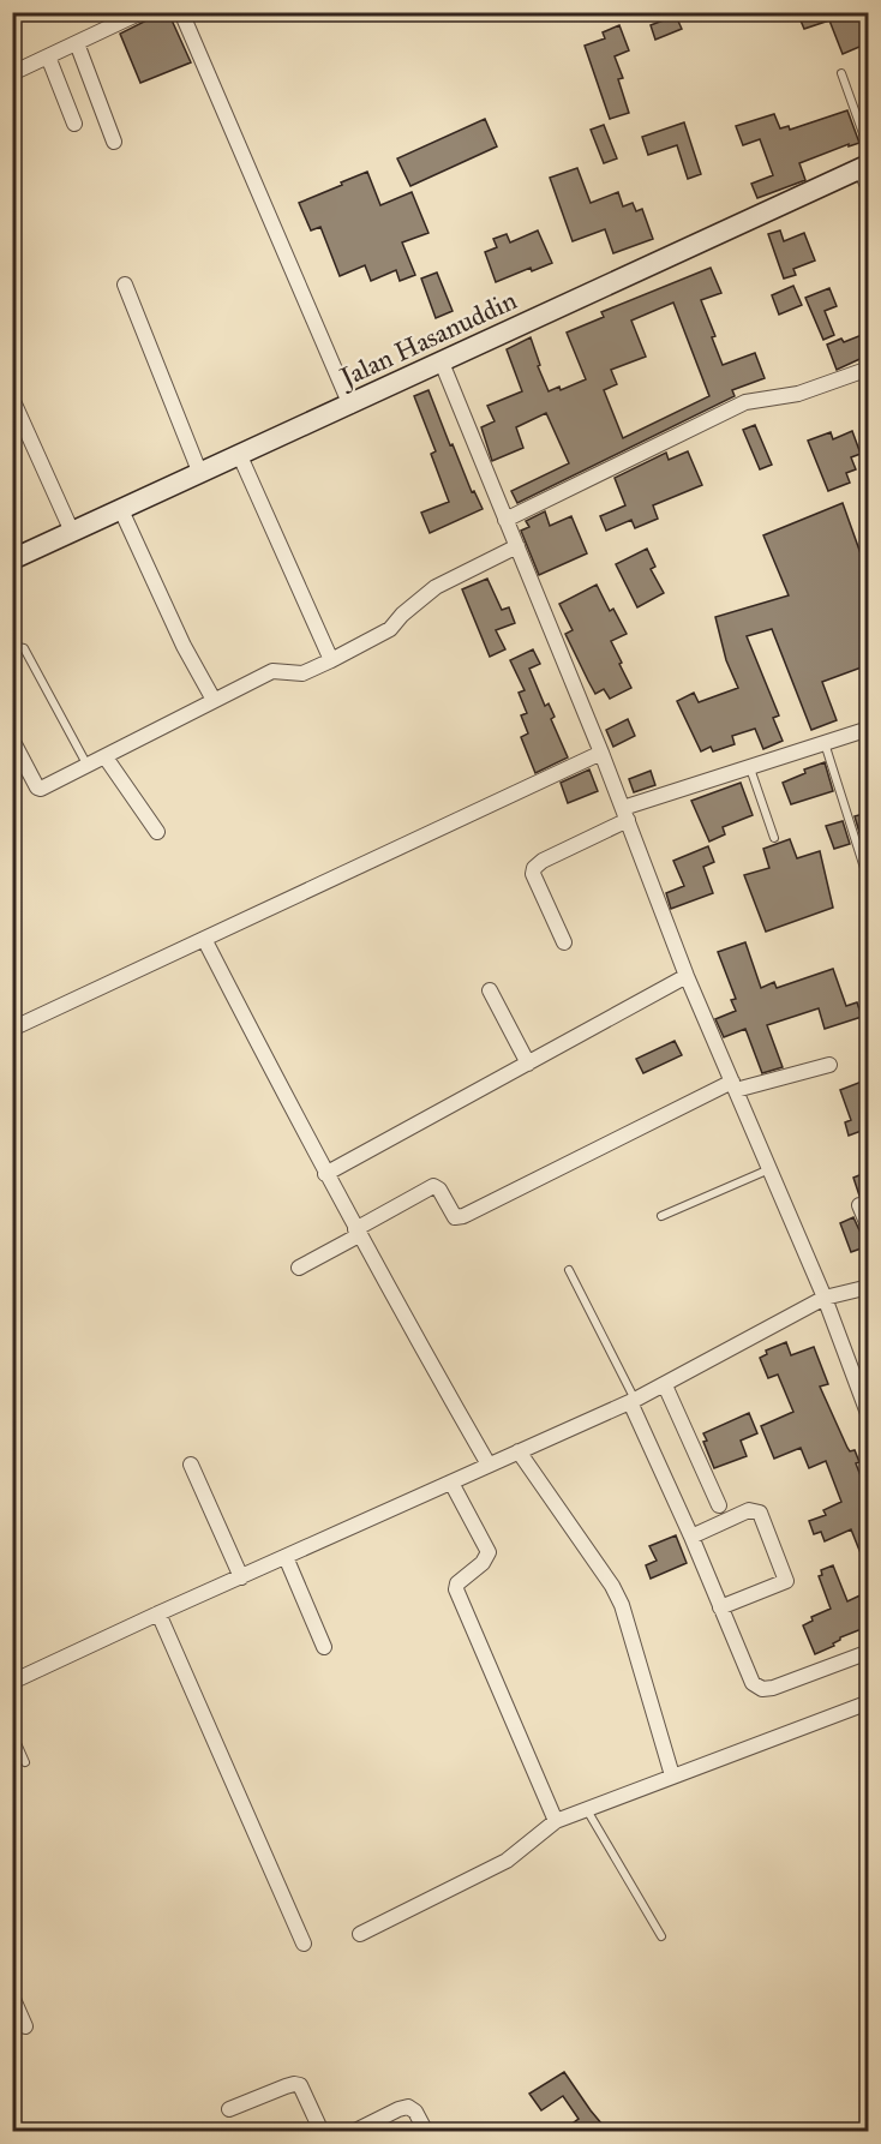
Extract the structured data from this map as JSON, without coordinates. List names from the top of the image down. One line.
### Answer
{"streets":{"main road":["Jalan Hasanuddin"]}}
